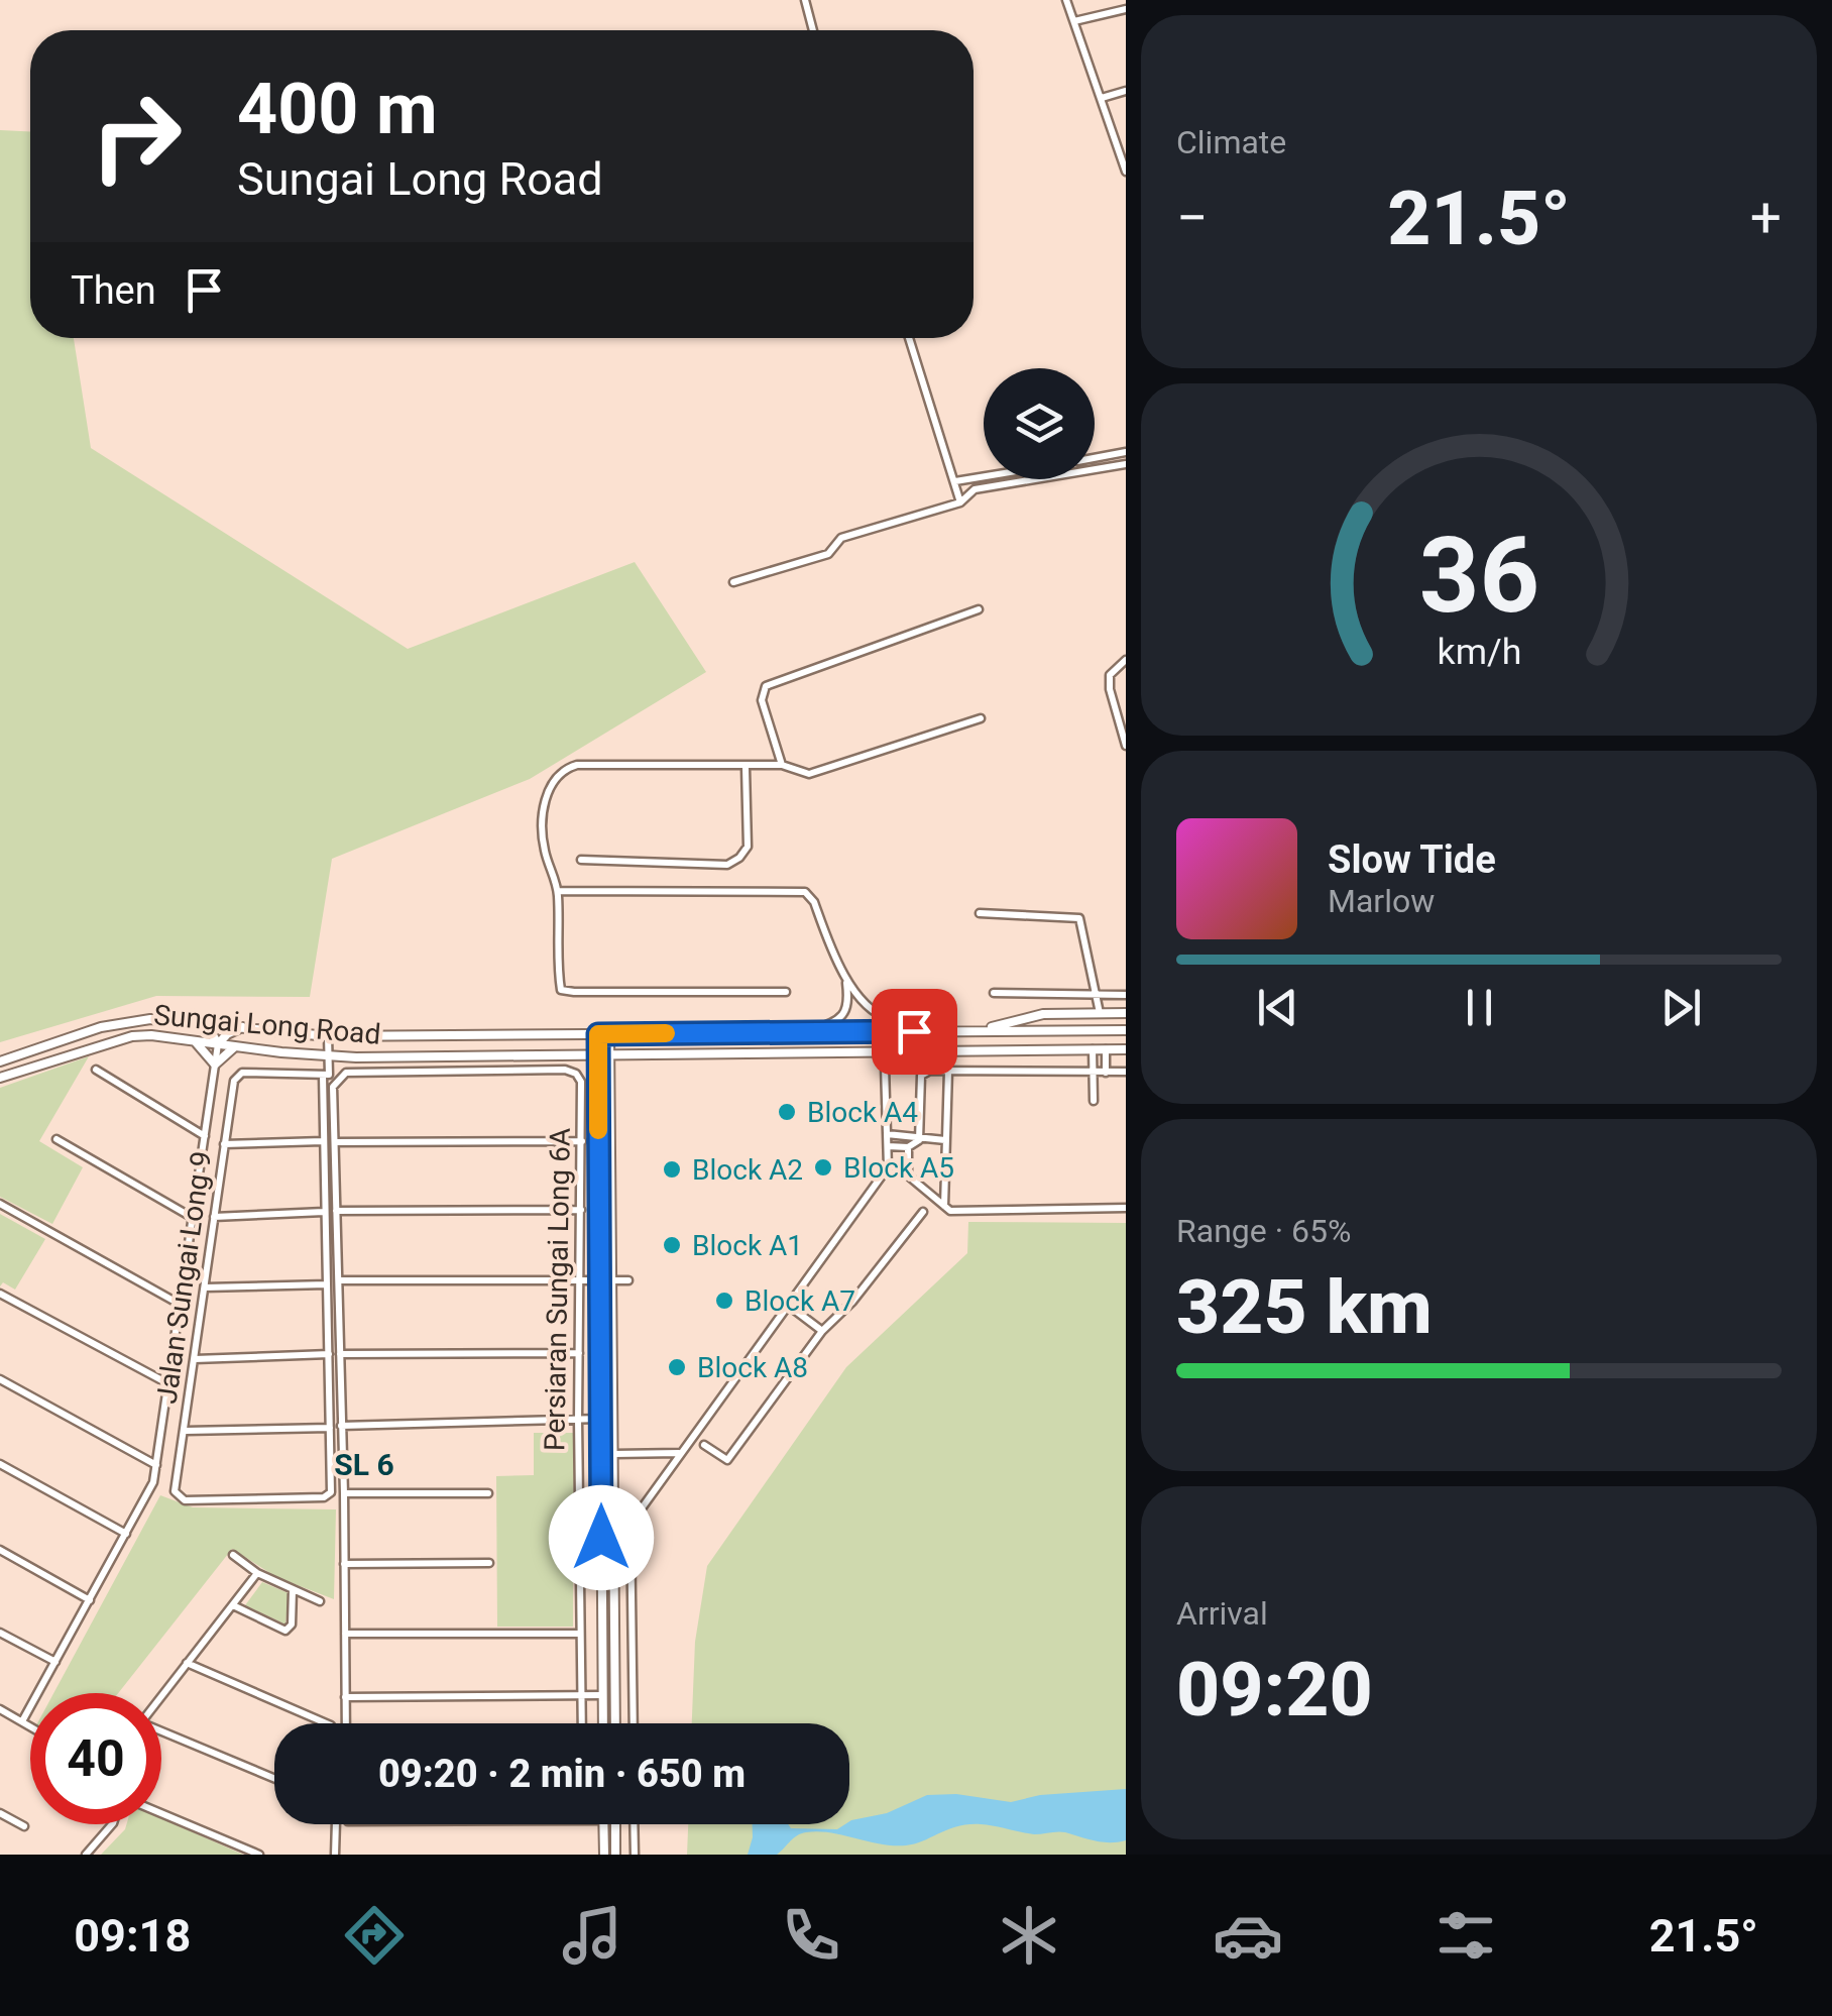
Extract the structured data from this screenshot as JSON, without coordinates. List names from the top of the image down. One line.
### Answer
{"streets":{"street":["Sungai Long Road","Jalan Sungai Long 9","Persiaran Sungai Long 6A"]},"districts":["SL 6"],"places":["Block A4","Block A5","Block A2","Block A1","Block A7","Block A8"],"page":{"tile":["Climate",["Range · 65%","325 km"],["Arrival","09:20"]],"turn":["400 m","Sungai Long Road"],"heat":["−","21.5°","+"],"then":"Then","song":["Slow Tide","Marlow"],"limit":"40","trip":"09:20 · 2 min · 650 m","tabs":["09:18","21.5°"],"gauge":["36","km/h"]}}
